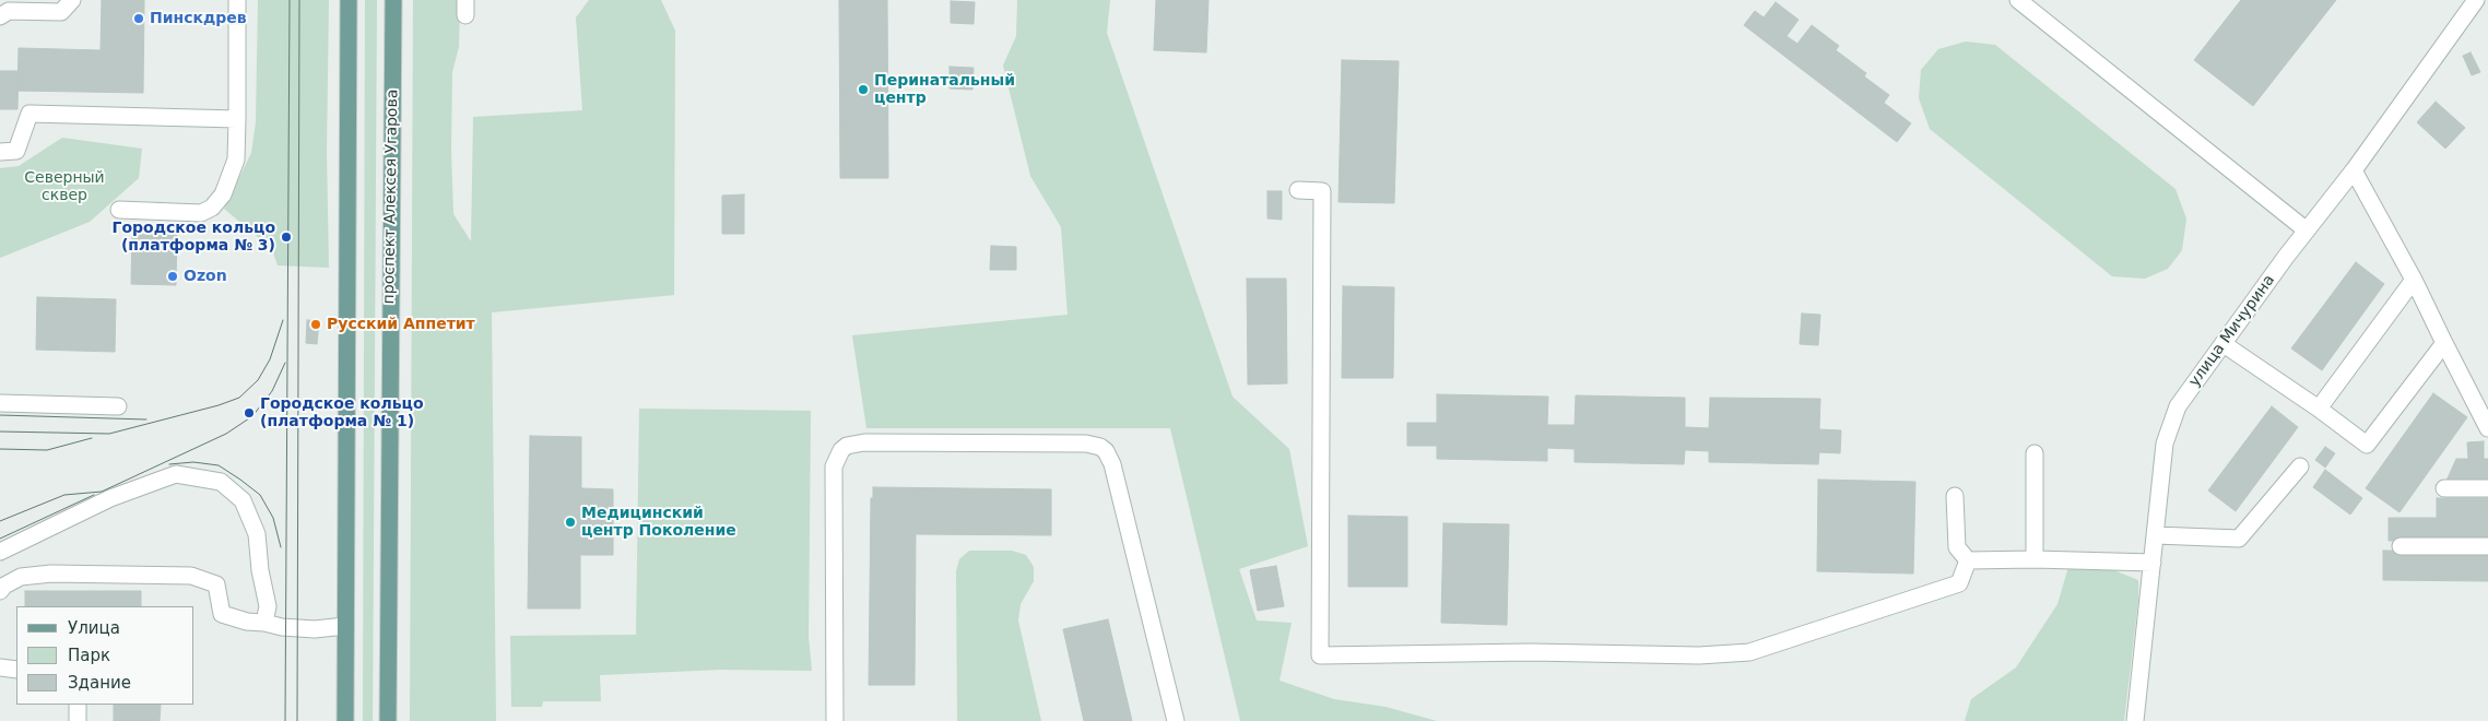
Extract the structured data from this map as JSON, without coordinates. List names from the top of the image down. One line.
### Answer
{"streets":{"main road":["проспект Алексея Угарова"],"street":["улица Мичурина"]},"parks":["Северный сквер"],"places":["Пинскдрев","Перинатальный центр","Городское кольцо (платформа № 3)","Ozon","Русский Аппетит","Городское кольцо (платформа № 1)","Медицинский центр Поколение"],"legend":["Улица","Парк","Здание"]}
